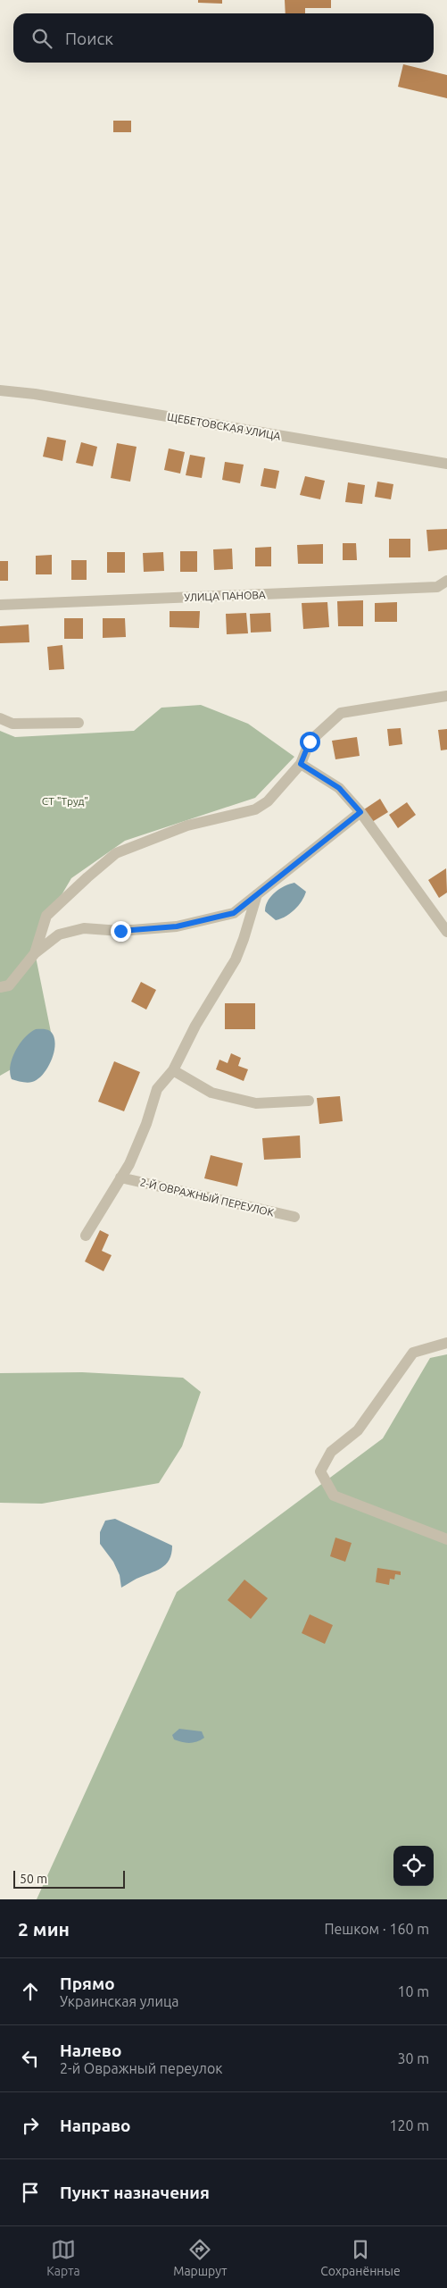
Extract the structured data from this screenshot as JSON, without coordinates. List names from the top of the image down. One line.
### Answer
{"streets":{"street":["ЩЕБЕТОВСКАЯ УЛИЦА","УЛИЦА ПАНОВА","2-Й ОВРАЖНЫЙ ПЕРЕУЛОК"]},"parks":["СТ \"Труд\""],"scale_bar":"50 m","page":{"search":"Поиск","scale":"50 m","heading":["2 мин","Пешком · 160 m"],"list":[["Прямо","Украинская улица","10 m"],["Налево","2-й Овражный переулок","30 m"],["Направо","120 m"],"Пункт назначения"],"nav":["Карта","Маршрут","Сохранённые"]}}
